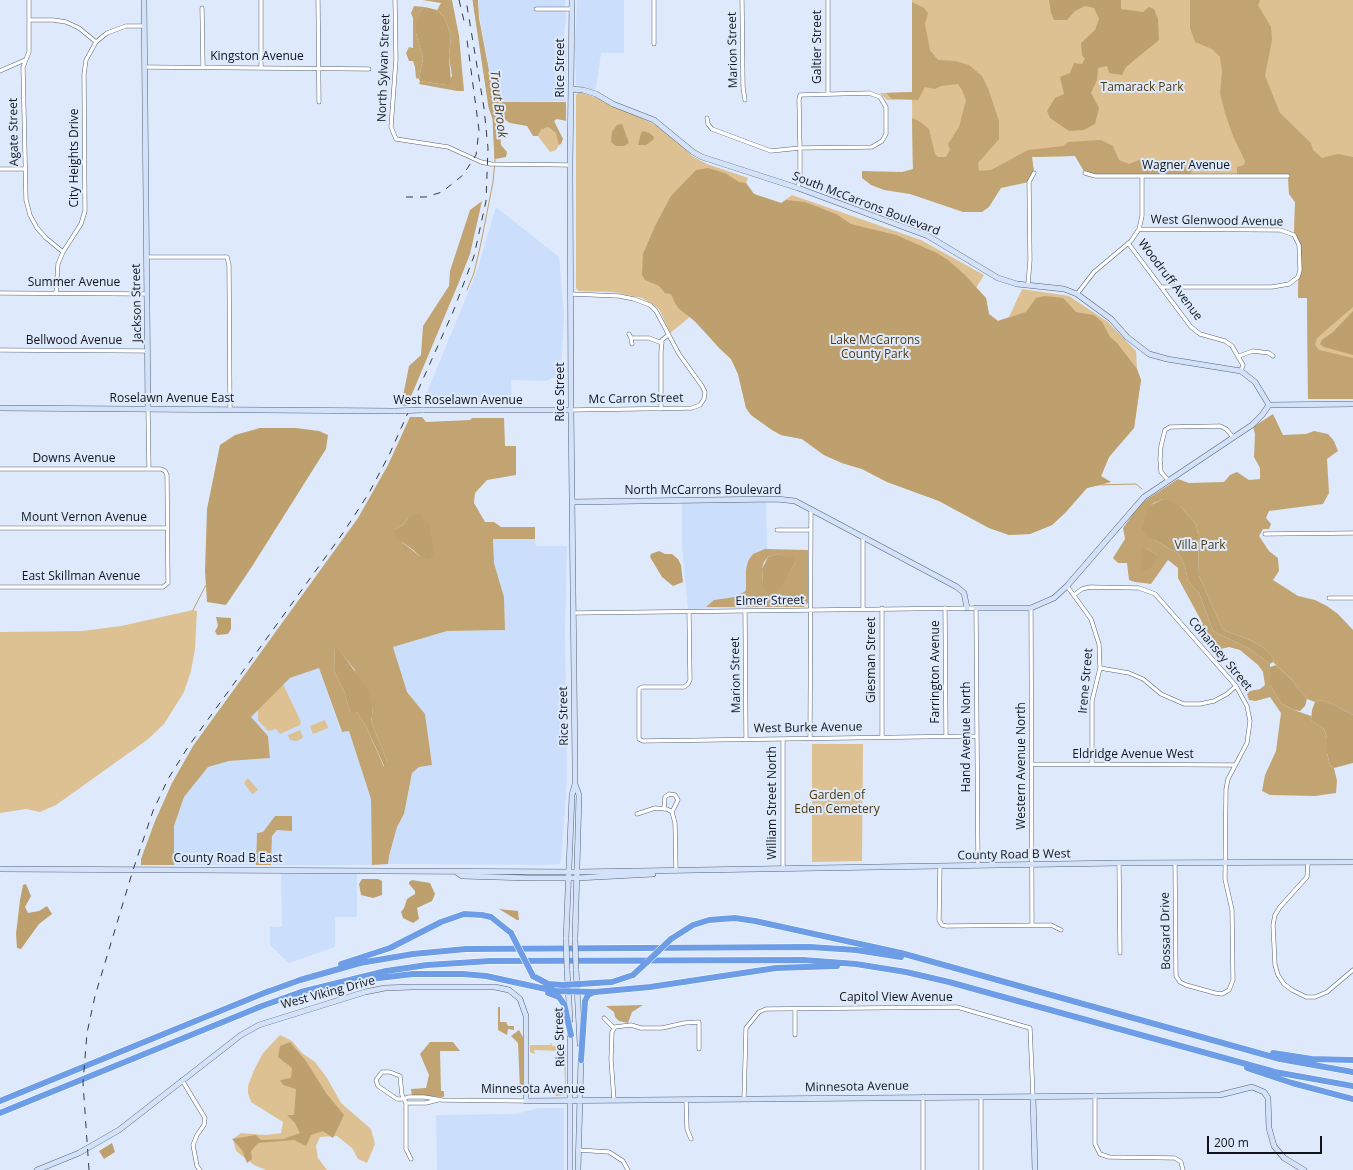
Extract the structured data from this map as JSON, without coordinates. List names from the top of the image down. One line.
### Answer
{"streets":{"street":["Galtier Street","Marion Street","Kingston Avenue","North Sylvan Street","Rice Street","Agate Street","City Heights Drive","Wagner Avenue","South McCarrons Boulevard","West Glenwood Avenue","Woodruff Avenue","Summer Avenue","Jackson Street","Bellwood Avenue","Roselawn Avenue East","Mc Carron Street","West Roselawn Avenue","Downs Avenue","North McCarrons Boulevard","Mount Vernon Avenue","East Skillman Avenue","Elmer Street","Cohansey Street","Giesman Street","Farrington Avenue","Irene Street","West Burke Avenue","Hand Avenue North","Eldridge Avenue West","Western Avenue North","William Street North","County Road B West","County Road B East","Bossard Drive","West Viking Drive","Capitol View Avenue","Minnesota Avenue"]},"crossings":[["Galtier Street","South McCarrons Boulevard"],["Marion Street","Elmer Street"],["Marion Street","West Burke Avenue"],["Kingston Avenue","Jackson Street"],["North Sylvan Street","Rice Street"],["Rice Street","South McCarrons Boulevard"],["Rice Street","Mc Carron Street"],["Rice Street","West Roselawn Avenue"],["Rice Street","North McCarrons Boulevard"],["Rice Street","Elmer Street"],["Rice Street","County Road B West"],["Rice Street","County Road B East"],["Rice Street","Minnesota Avenue"],["Agate Street","City Heights Drive"],["City Heights Drive","Summer Avenue"],["Wagner Avenue","Woodruff Avenue"],["West Glenwood Avenue","Woodruff Avenue"],["Summer Avenue","Jackson Street"],["Jackson Street","Bellwood Avenue"],["Jackson Street","Roselawn Avenue East"],["Jackson Street","Downs Avenue"],["Roselawn Avenue East","West Roselawn Avenue"],["Mc Carron Street","West Roselawn Avenue"],["North McCarrons Boulevard","Elmer Street"],["North McCarrons Boulevard","Giesman Street"],["Mount Vernon Avenue","East Skillman Avenue"],["Elmer Street","Giesman Street"],["Elmer Street","Farrington Avenue"],["Elmer Street","West Burke Avenue"],["Elmer Street","Hand Avenue North"],["Cohansey Street","Irene Street"],["Cohansey Street","Eldridge Avenue West"],["Cohansey Street","County Road B West"],["Cohansey Street","Bossard Drive"],["Giesman Street","West Burke Avenue"],["Farrington Avenue","West Burke Avenue"],["Irene Street","Eldridge Avenue West"],["West Burke Avenue","Hand Avenue North"],["West Burke Avenue","William Street North"],["Hand Avenue North","County Road B West"],["Eldridge Avenue West","Western Avenue North"],["Western Avenue North","County Road B West"],["William Street North","County Road B West"],["County Road B West","County Road B East"],["County Road B West","Bossard Drive"],["West Viking Drive","Minnesota Avenue"],["Capitol View Avenue","Minnesota Avenue"]],"water":["Trout Brook"],"parks":["Tamarack Park","Lake McCarrons County Park","Villa Park","Garden of Eden Cemetery"],"scale_bar":"200 m"}
